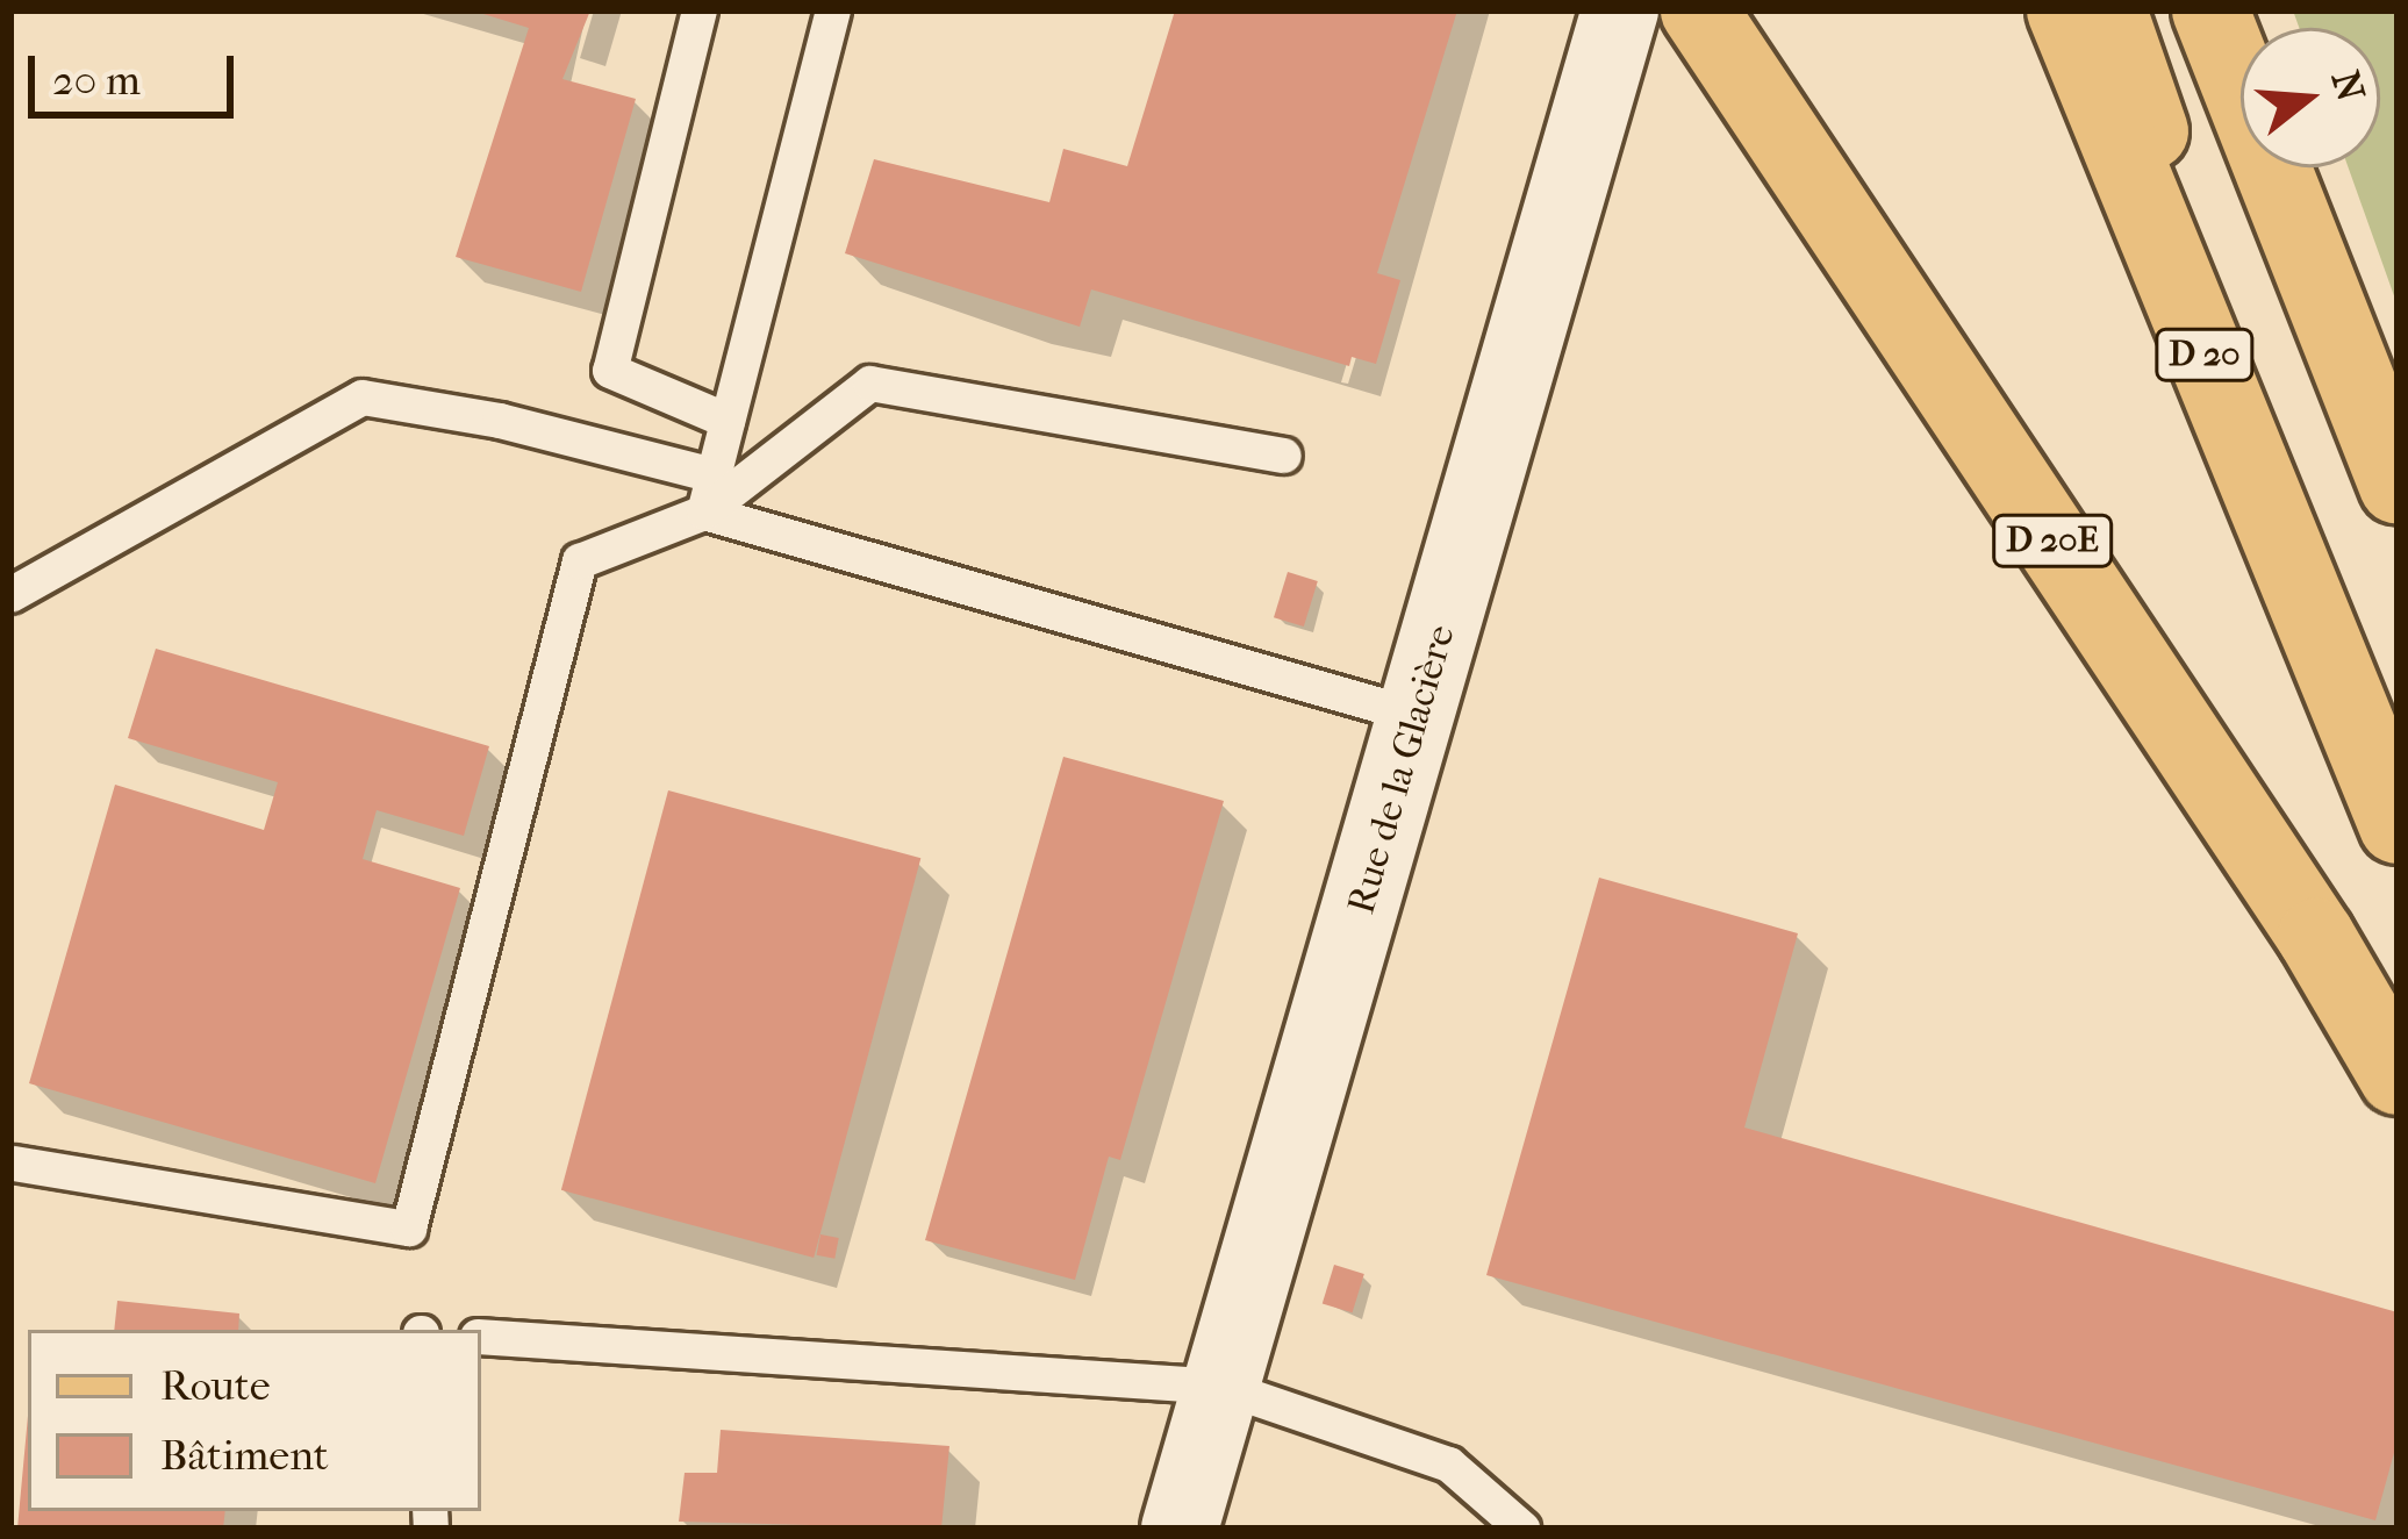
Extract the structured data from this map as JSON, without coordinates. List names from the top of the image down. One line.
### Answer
{"streets":{"main road":["D 20","D 20E"],"street":["Rue de la Glacière"]},"legend":["Route","Bâtiment"],"scale_bar":"20 m","north":"right"}
